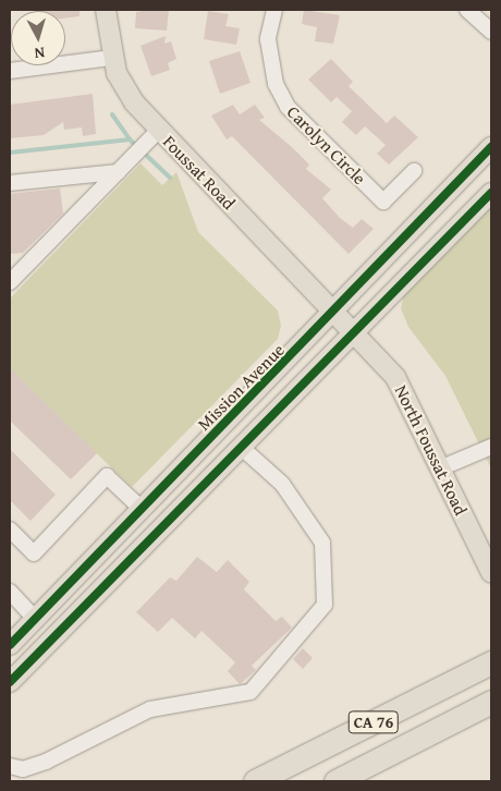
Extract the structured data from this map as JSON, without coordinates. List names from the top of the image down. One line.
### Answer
{"streets":{"highway":["CA 76"],"main road":["Foussat Road","Mission Avenue","North Foussat Road"],"street":["Carolyn Circle"]},"crossings":[["Foussat Road","Mission Avenue"],["Foussat Road","North Foussat Road"],["Mission Avenue","North Foussat Road"]],"north":"bottom"}
